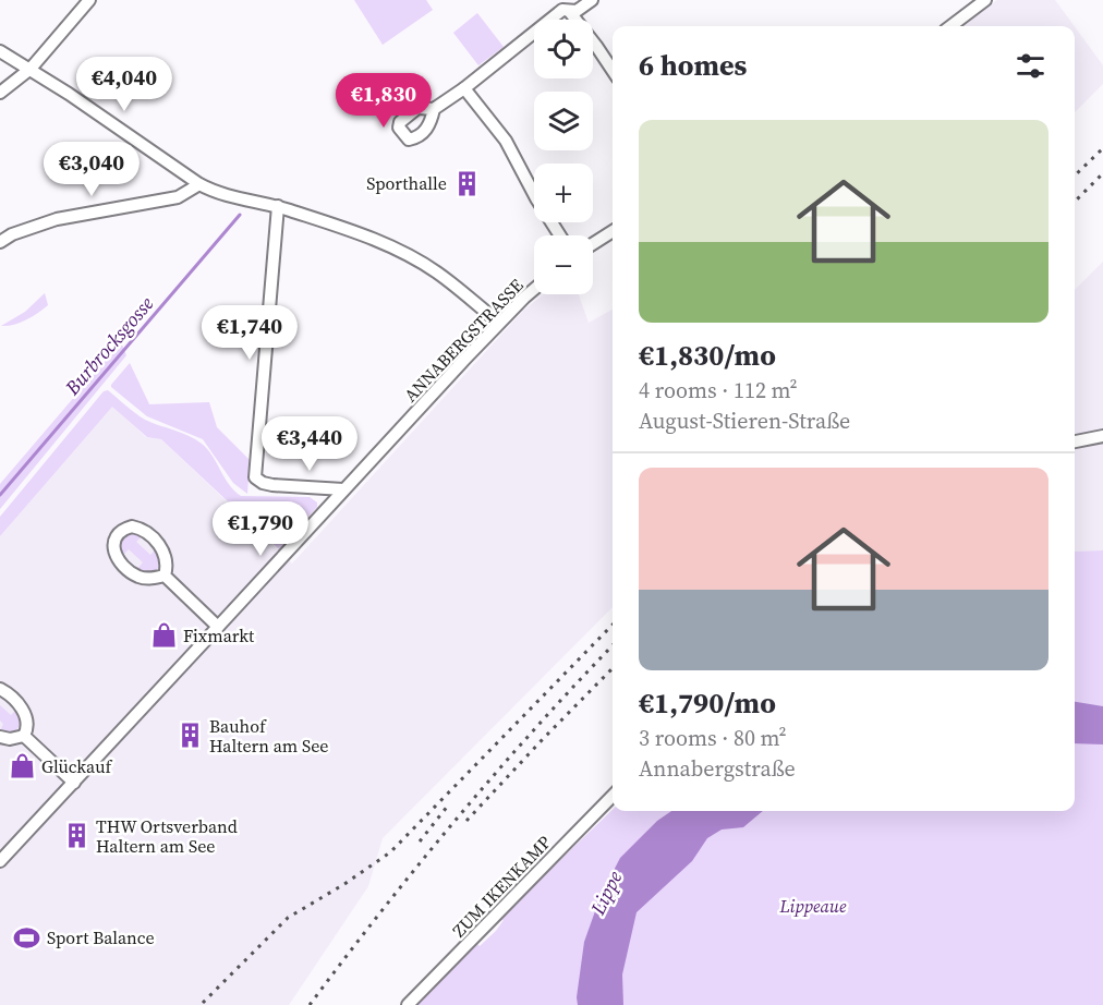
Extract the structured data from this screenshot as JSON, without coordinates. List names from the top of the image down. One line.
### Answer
{"streets":{"street":["ANNABERGSTRASSE","ZUM IKENKAMP"]},"water":["Burbrocksgosse","Lippe"],"parks":["Lippeaue"],"places":{"building":["Sporthalle","Bauhof Haltern am See","THW Ortsverband Haltern am See"],"shop":["Fixmarkt","Glückauf"],"sports":["Sport Balance"]},"page":{"map_buttons":["+","−"],"heading":"6 homes","price":["€4,040","€1,830","€3,040","€1,740","€3,440","€1,790"],"list":[{"name":"€1,830/mo","note":"4 rooms · 112 m² · August-Stieren-Straße"},{"name":"€1,790/mo","note":"3 rooms · 80 m² · Annabergstraße"}]}}
